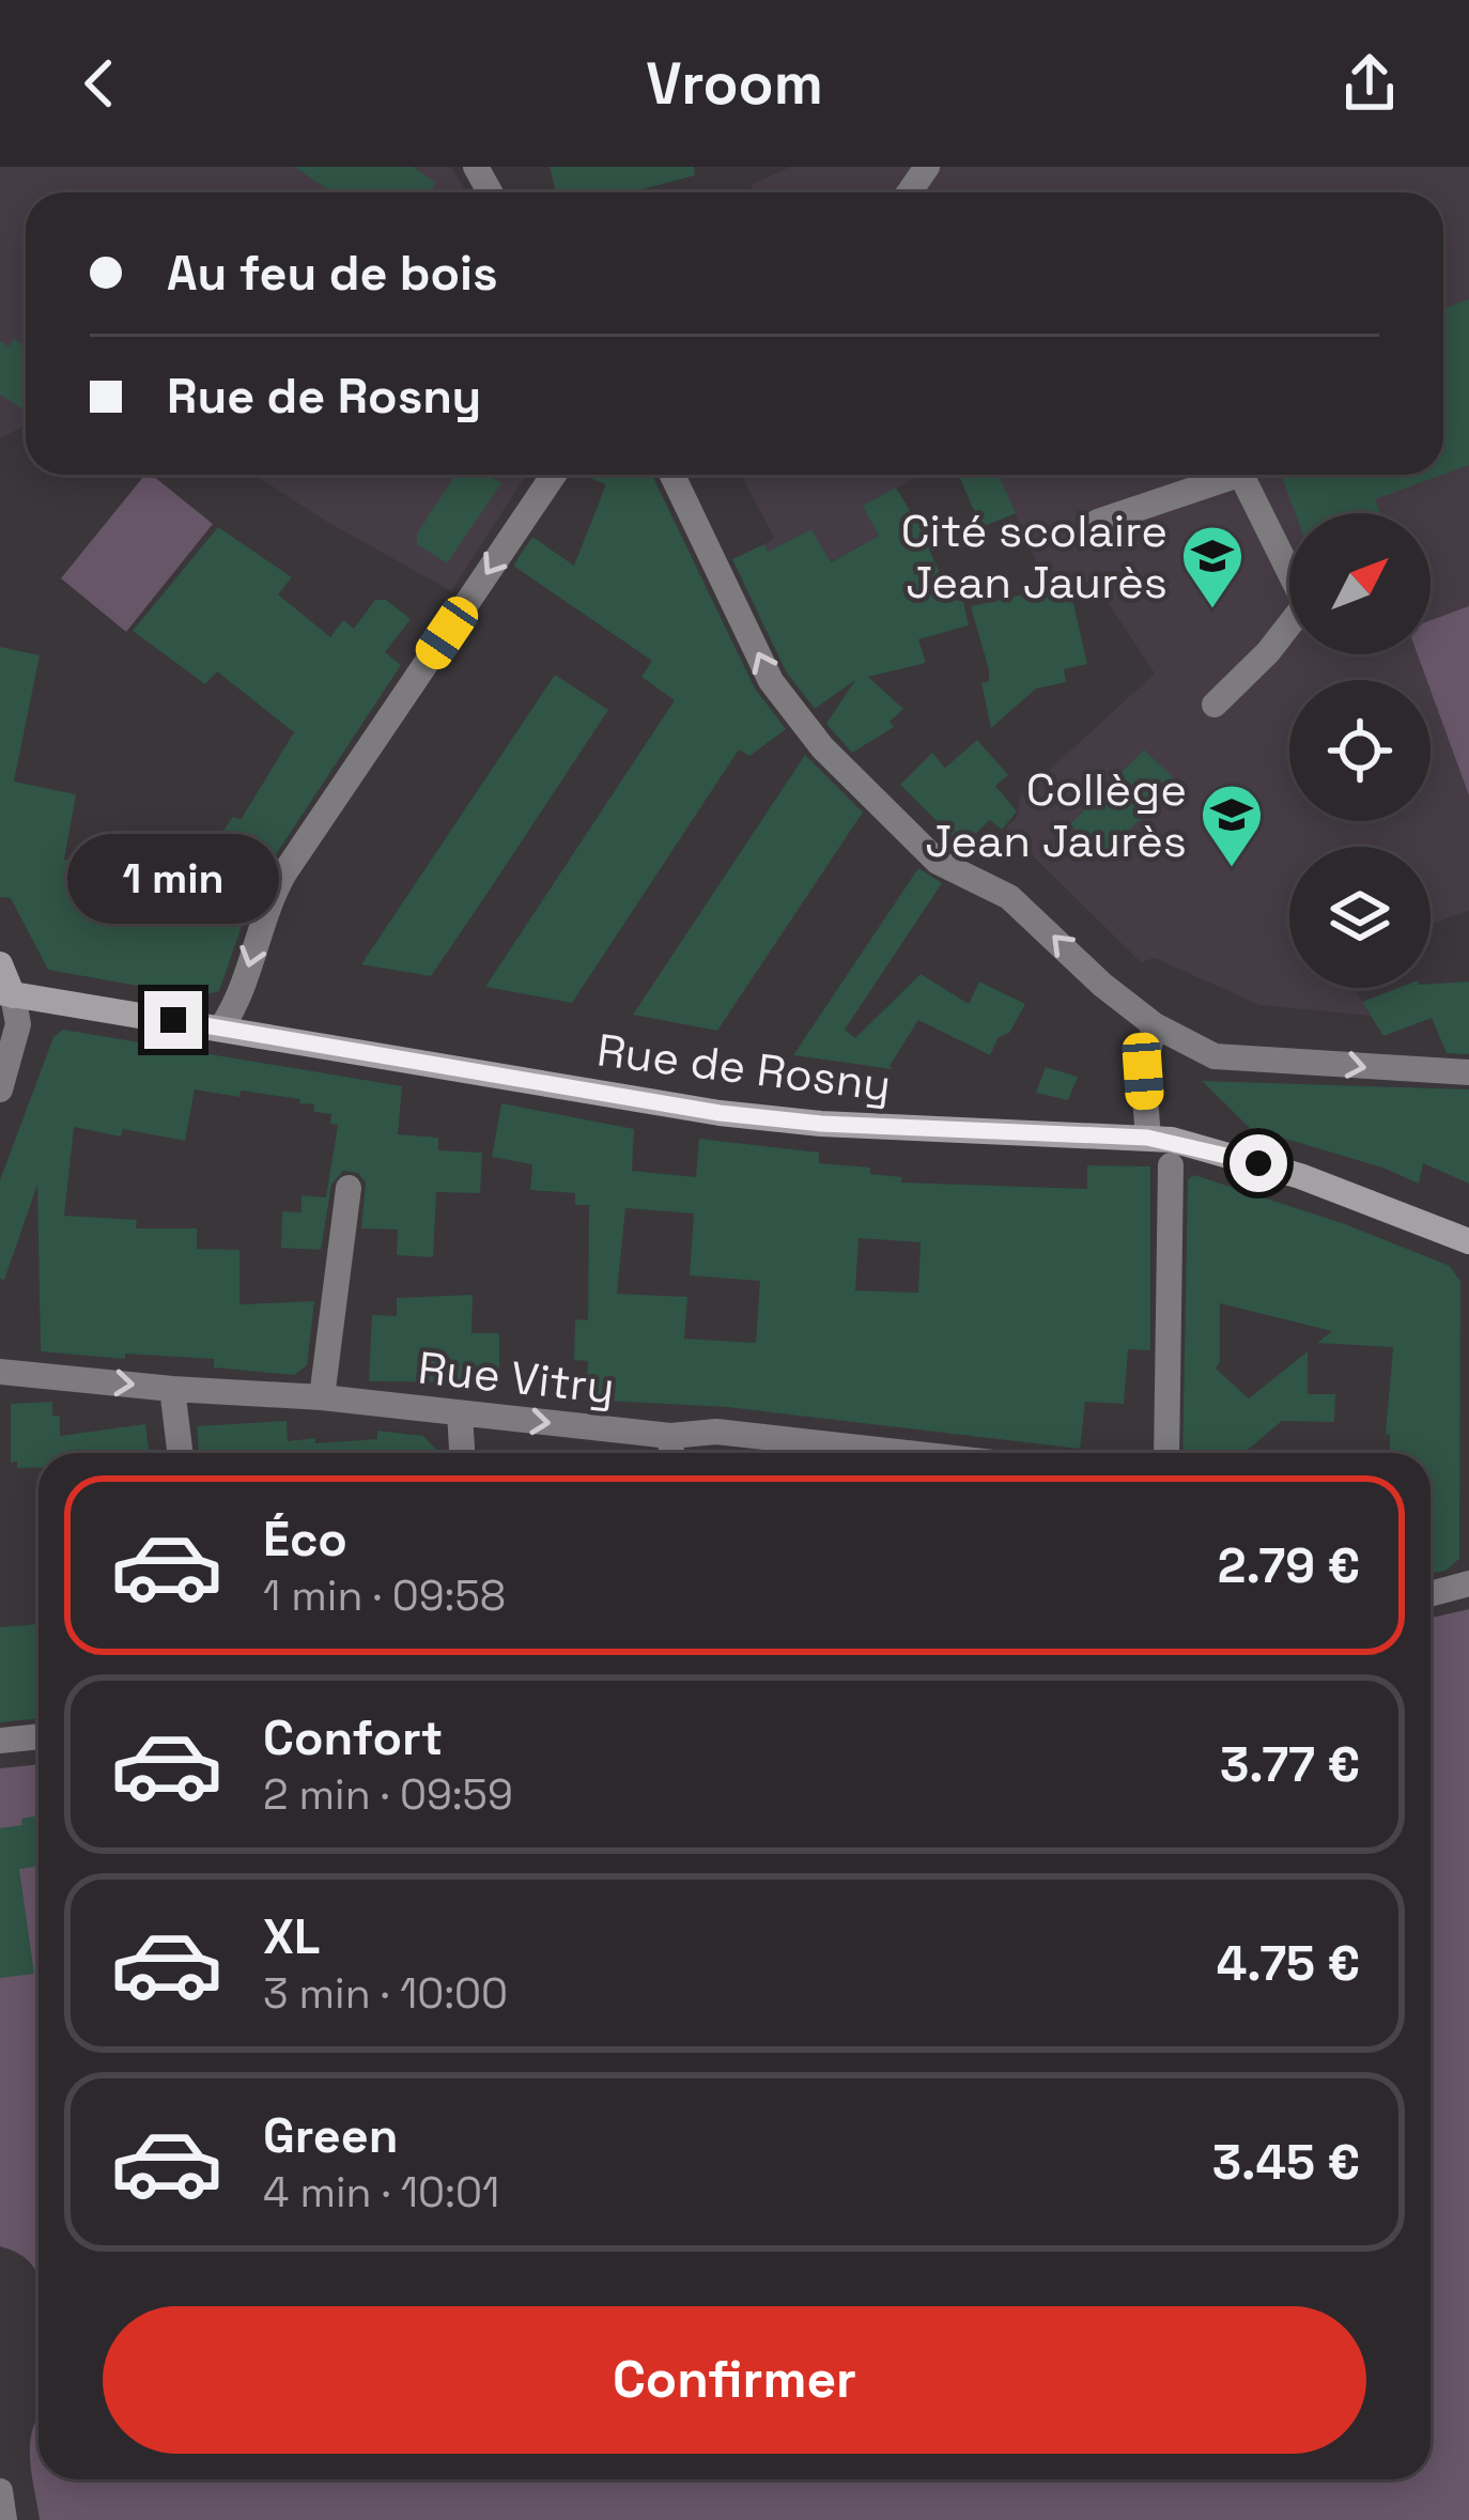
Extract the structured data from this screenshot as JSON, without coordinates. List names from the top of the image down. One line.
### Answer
{"streets":{"main road":["Rue de Rosny"],"street":["Rue Vitry"]},"one_way":["Rue Vitry"],"places":{"school or university":["Cité scolaire Jean Jaurès","Collège Jean Jaurès"]},"north":"top right","page":{"header":"Vroom","banner":["Au feu de bois","Rue de Rosny"],"bubble":"1 min","list":[{"name":"Éco","note":"1 min · 09:58","value":"2.79 €"},{"name":"Confort","note":"2 min · 09:59","value":"3.77 €"},{"name":"XL","note":"3 min · 10:00","value":"4.75 €"},{"name":"Green","note":"4 min · 10:01","value":"3.45 €"}],"buttons":"Confirmer"}}
